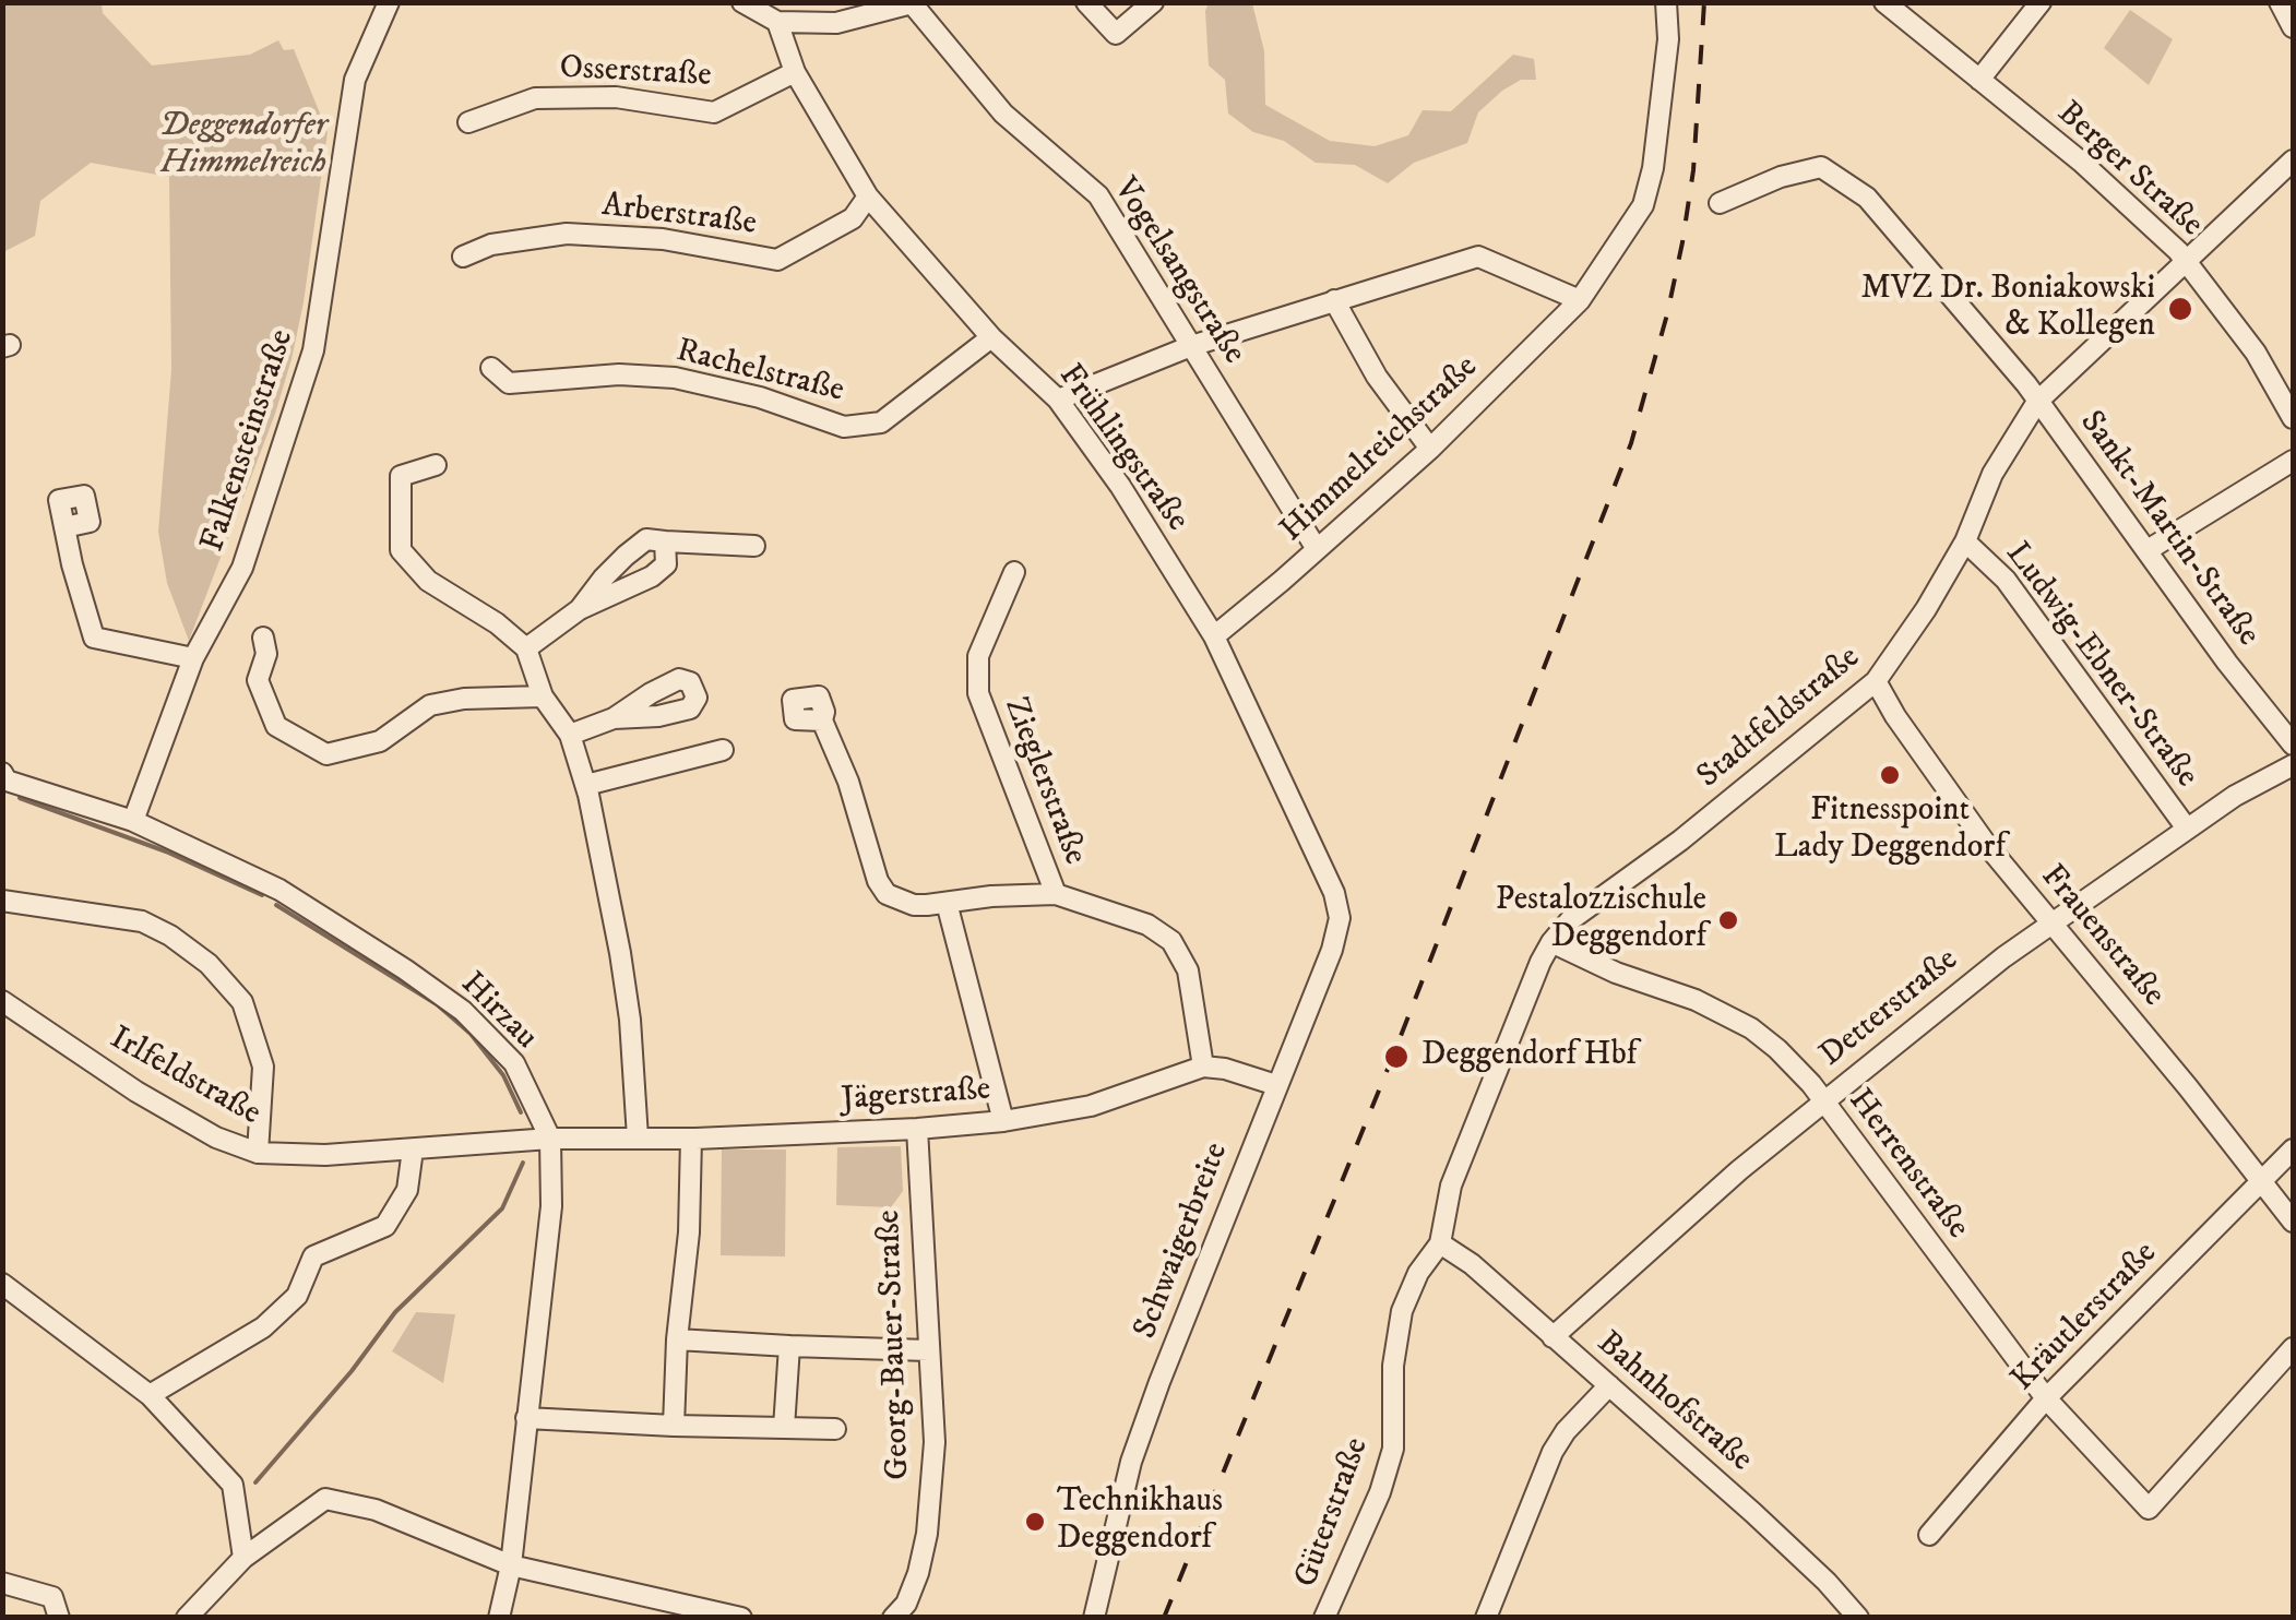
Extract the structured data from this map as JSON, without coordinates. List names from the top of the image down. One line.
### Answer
{"streets":{"street":["Osserstraße","Berger Straße","Arberstraße","Vogelsangstraße","Rachelstraße","Falkensteinstraße","Frühlingstraße","Himmelreichstraße","Sankt-Martin-Straße","Ludwig-Ebner-Straße","Stadtfeldstraße","Zieglerstraße","Frauenstraße","Detterstraße","Hirzau","Irlfeldstraße","Jägerstraße","Herrenstraße","Schwaigerbreite","Kräutlerstraße","Georg-Bauer-Straße","Bahnhofstraße","Güterstraße"]},"crossings":[["Osserstraße","Frühlingstraße"],["Berger Straße","Stadtfeldstraße"],["Arberstraße","Frühlingstraße"],["Vogelsangstraße","Himmelreichstraße"],["Rachelstraße","Frühlingstraße"],["Falkensteinstraße","Hirzau"],["Frühlingstraße","Himmelreichstraße"],["Frühlingstraße","Schwaigerbreite"],["Sankt-Martin-Straße","Stadtfeldstraße"],["Ludwig-Ebner-Straße","Stadtfeldstraße"],["Ludwig-Ebner-Straße","Detterstraße"],["Stadtfeldstraße","Frauenstraße"],["Stadtfeldstraße","Herrenstraße"],["Stadtfeldstraße","Bahnhofstraße"],["Stadtfeldstraße","Güterstraße"],["Zieglerstraße","Jägerstraße"],["Frauenstraße","Detterstraße"],["Frauenstraße","Kräutlerstraße"],["Detterstraße","Herrenstraße"],["Detterstraße","Bahnhofstraße"],["Hirzau","Irlfeldstraße"],["Hirzau","Jägerstraße"],["Irlfeldstraße","Jägerstraße"],["Jägerstraße","Georg-Bauer-Straße"],["Herrenstraße","Kräutlerstraße"],["Bahnhofstraße","Güterstraße"]],"parks":["Deggendorfer Himmelreich"],"places":["MVZ Dr. Boniakowski & Kollegen","Fitnesspoint Lady Deggendorf","Pestalozzischule Deggendorf","Deggendorf Hbf","Technikhaus Deggendorf"]}
